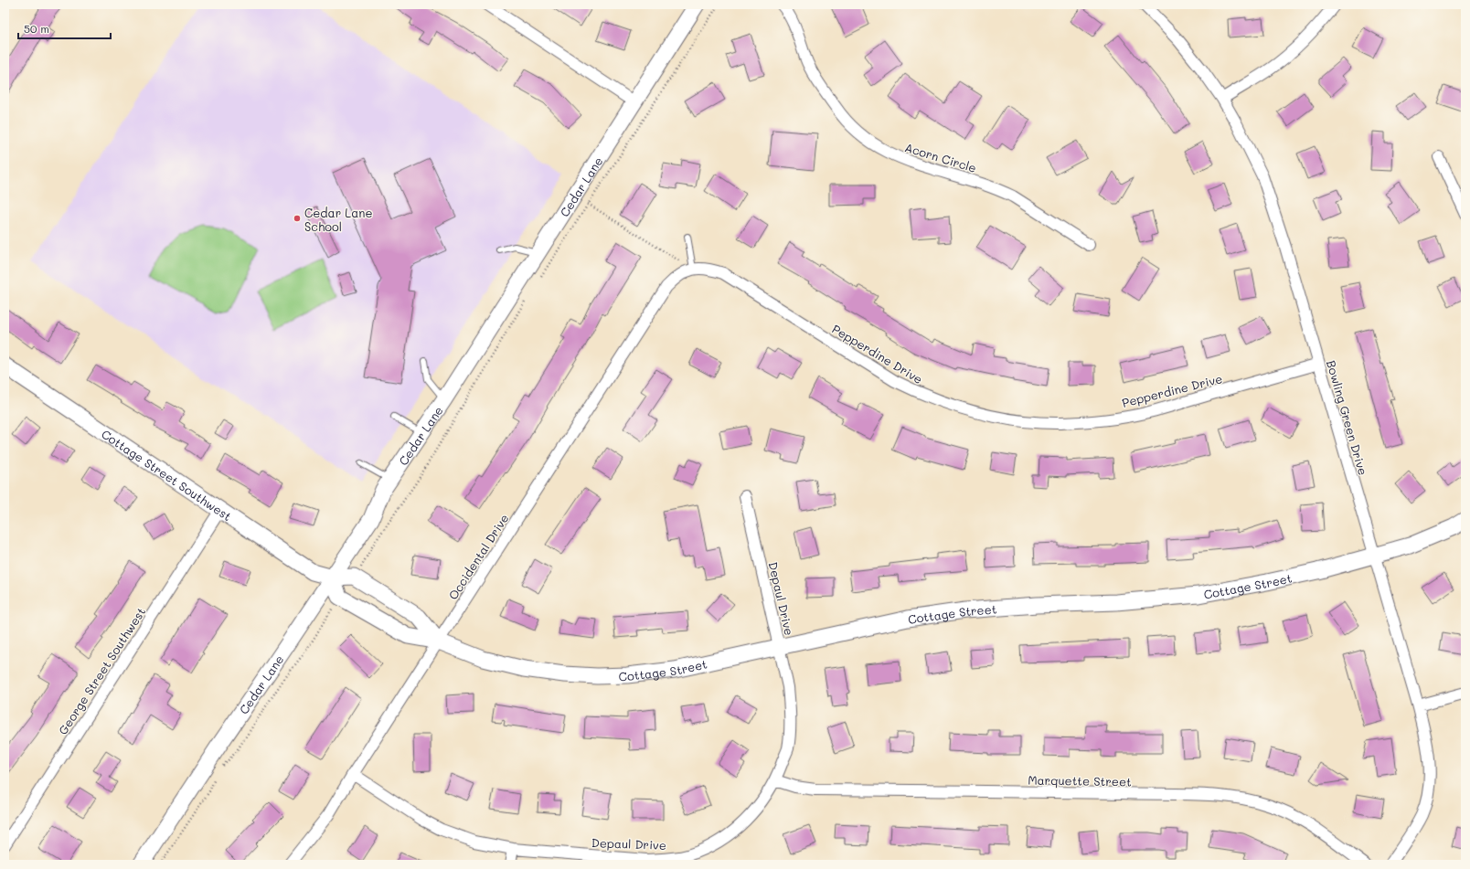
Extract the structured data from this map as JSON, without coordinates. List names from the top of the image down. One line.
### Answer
{"streets":{"street":["Acorn Circle","Cedar Lane","Pepperdine Drive","Bowling Green Drive","Cottage Street Southwest","Occidental Drive","Cottage Street","Depaul Drive","George Street Southwest","Marquette Street"]},"crossings":[["Cedar Lane","Cottage Street Southwest"],["Pepperdine Drive","Bowling Green Drive"],["Pepperdine Drive","Occidental Drive"],["Bowling Green Drive","Cottage Street"],["Cottage Street Southwest","George Street Southwest"],["Occidental Drive","Cottage Street"],["Occidental Drive","Depaul Drive"],["Cottage Street","Depaul Drive"],["Depaul Drive","Marquette Street"]],"places":["Cedar Lane School"],"scale_bar":"50 m"}
